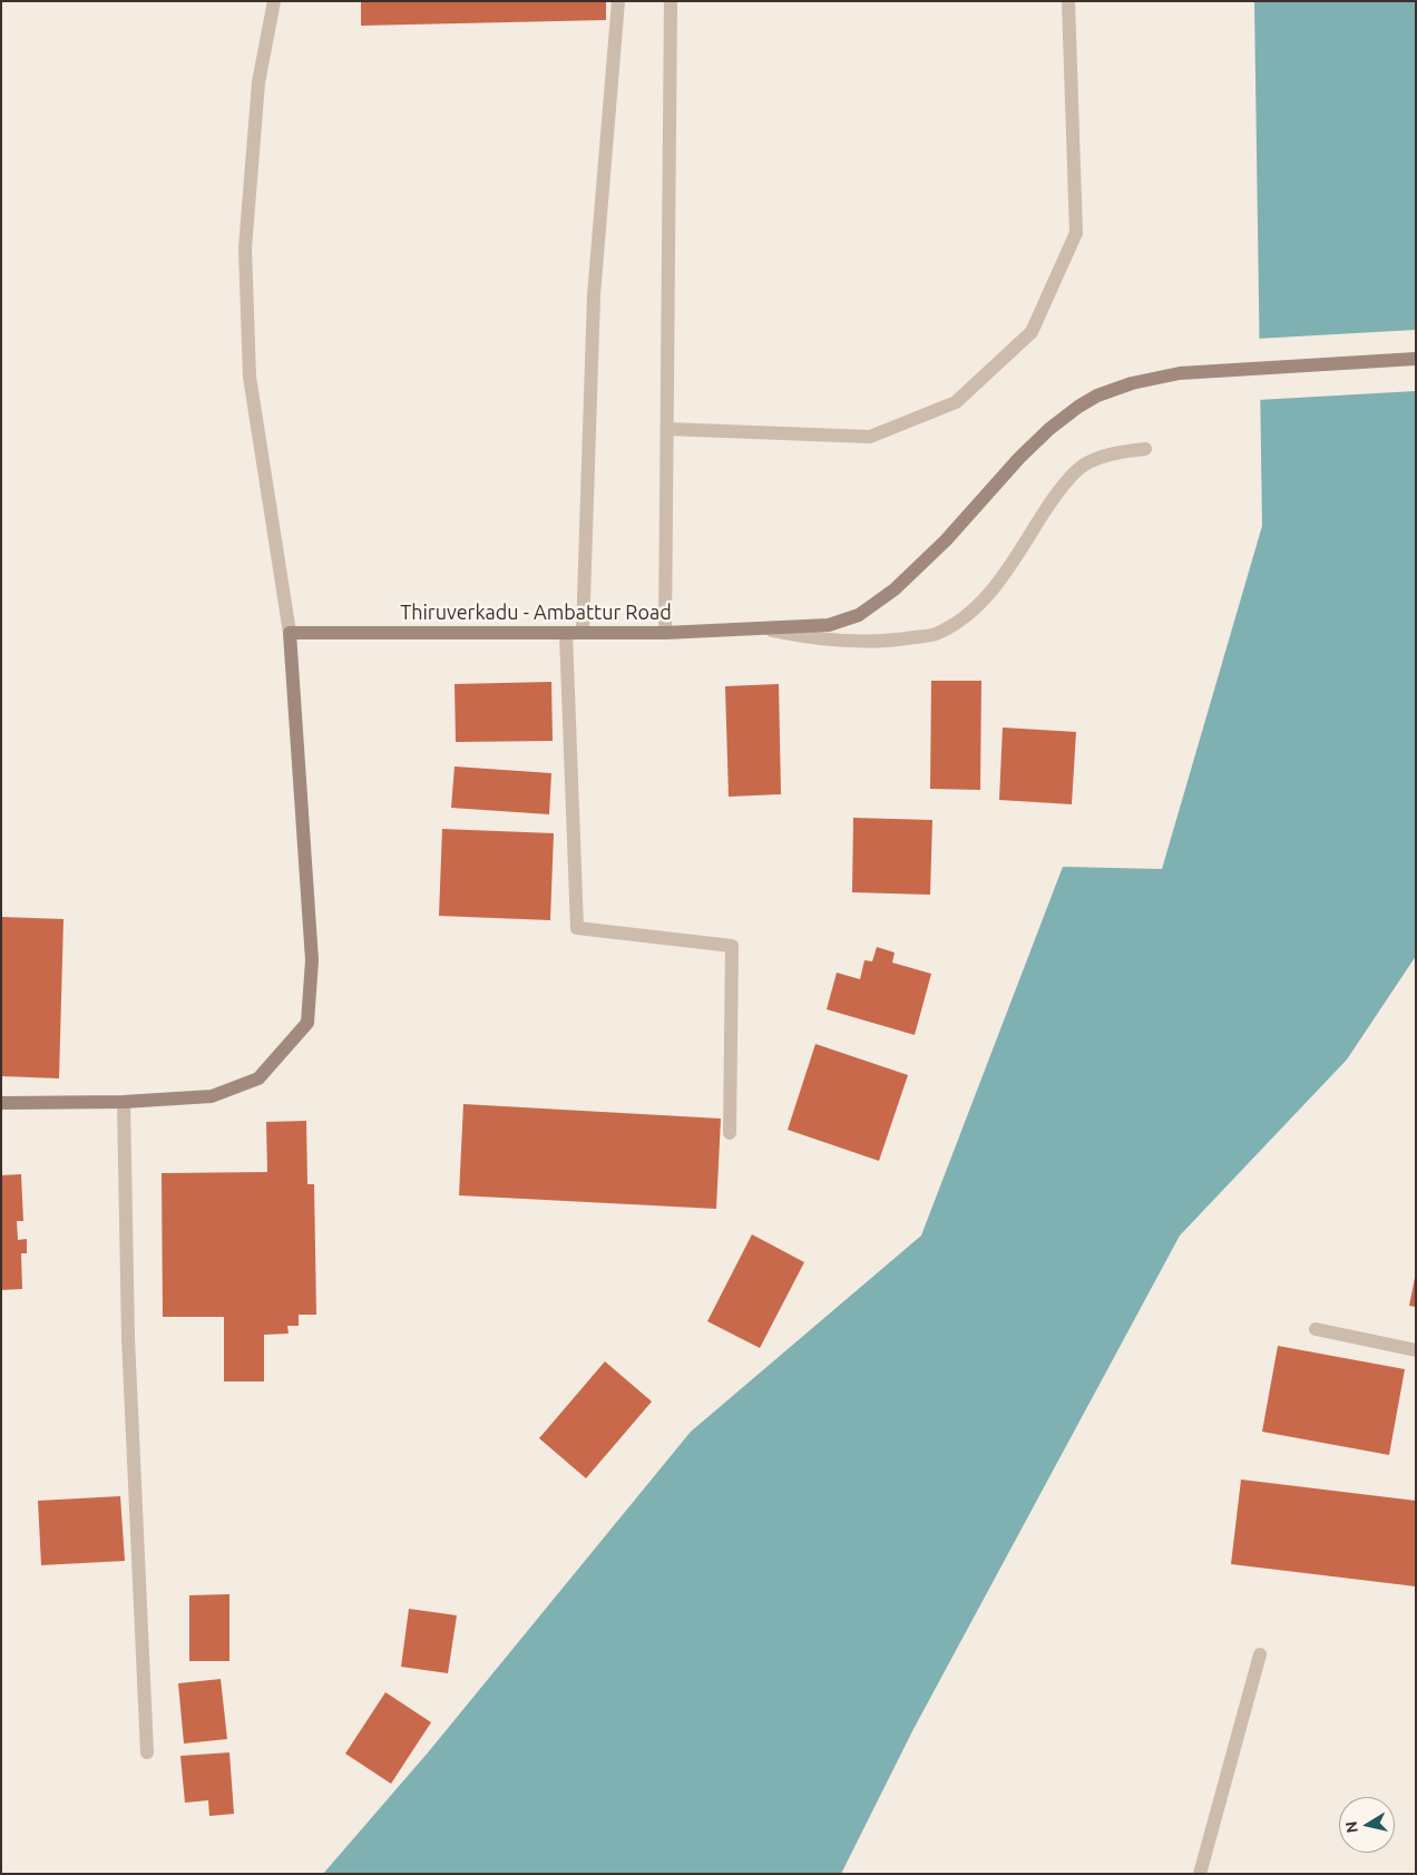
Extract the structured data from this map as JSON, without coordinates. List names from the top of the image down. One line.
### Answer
{"streets":{"main road":["Thiruverkadu - Ambattur Road"]},"north":"left"}
